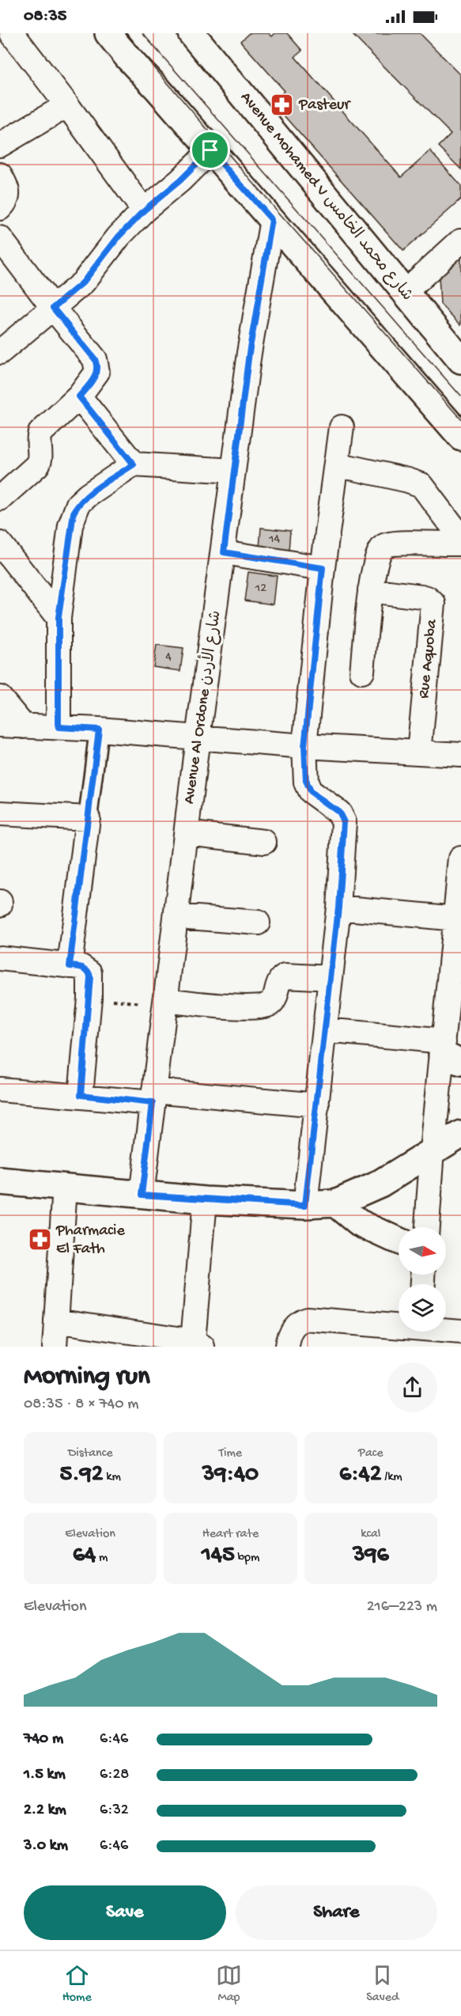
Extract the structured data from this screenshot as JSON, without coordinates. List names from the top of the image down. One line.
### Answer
{"streets":{"main road":["Avenue Mohamed V شارع محمد الخامس"],"street":["Rue Aquoba","Avenue Al Ordone شارع الأردن"]},"places":{"pharmacy":["Pasteur","Pharmacie El Fath"]},"house_numbers":["14","12","4"],"north":"right","page":{"status":"08:35","heading":["Morning run","08:35 · 8 × 740 m"],"stats":[["Distance","5.92 km"],["Time","39:40"],["Pace","6:42 /km"],["Elevation","64 m"],["Heart rate","145 bpm"],["kcal","396"]],"chart":["Elevation","216–223 m"],"list":[{"name":"740 m","note":"6:46"},{"name":"1.5 km","note":"6:28"},{"name":"2.2 km","note":"6:32"},{"name":"3.0 km","note":"6:46"}],"buttons":["Save","Share"],"tabs":["Home","Map","Saved"]}}
